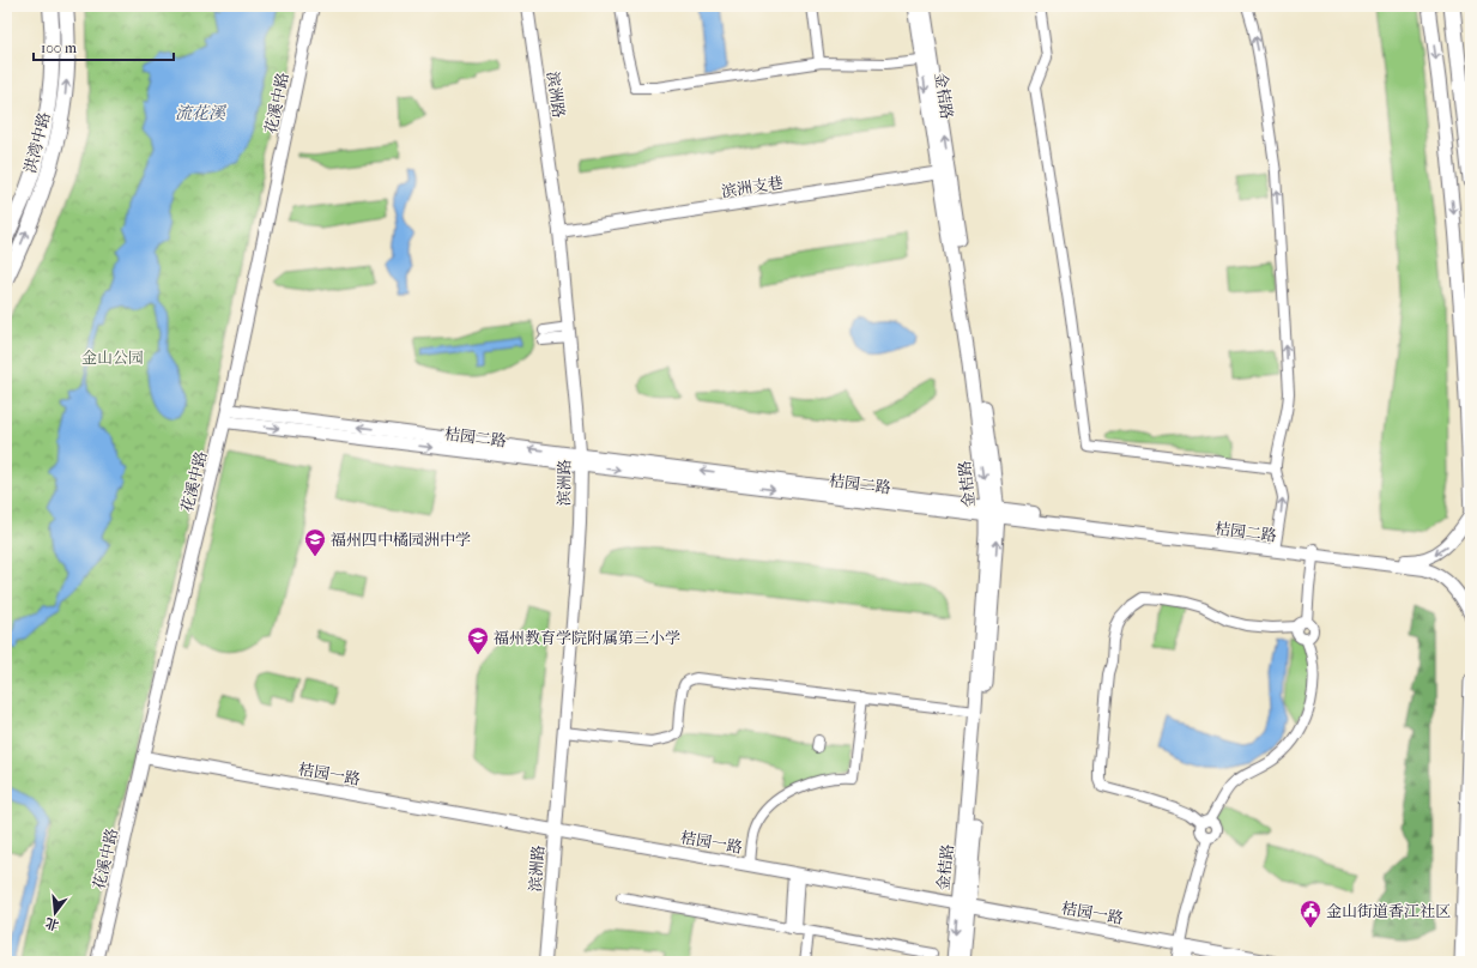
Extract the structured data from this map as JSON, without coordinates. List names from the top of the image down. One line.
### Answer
{"streets":{"main road":["金桔路","洪湾中路"],"street":["滨洲路","花溪中路","滨洲支巷","桔园二路","桔园一路"]},"crossings":[["滨洲路","滨洲支巷"],["滨洲路","桔园二路"],["滨洲路","桔园一路"],["金桔路","滨洲支巷"],["金桔路","桔园二路"],["金桔路","桔园一路"],["花溪中路","桔园二路"],["花溪中路","桔园一路"]],"water":["流花溪"],"parks":["金山公园"],"places":{"school or university":["福州四中橘园洲中学","福州教育学院附属第三小学"],"public building":["金山街道香江社区"]},"scale_bar":"100 m","north":"bottom"}
